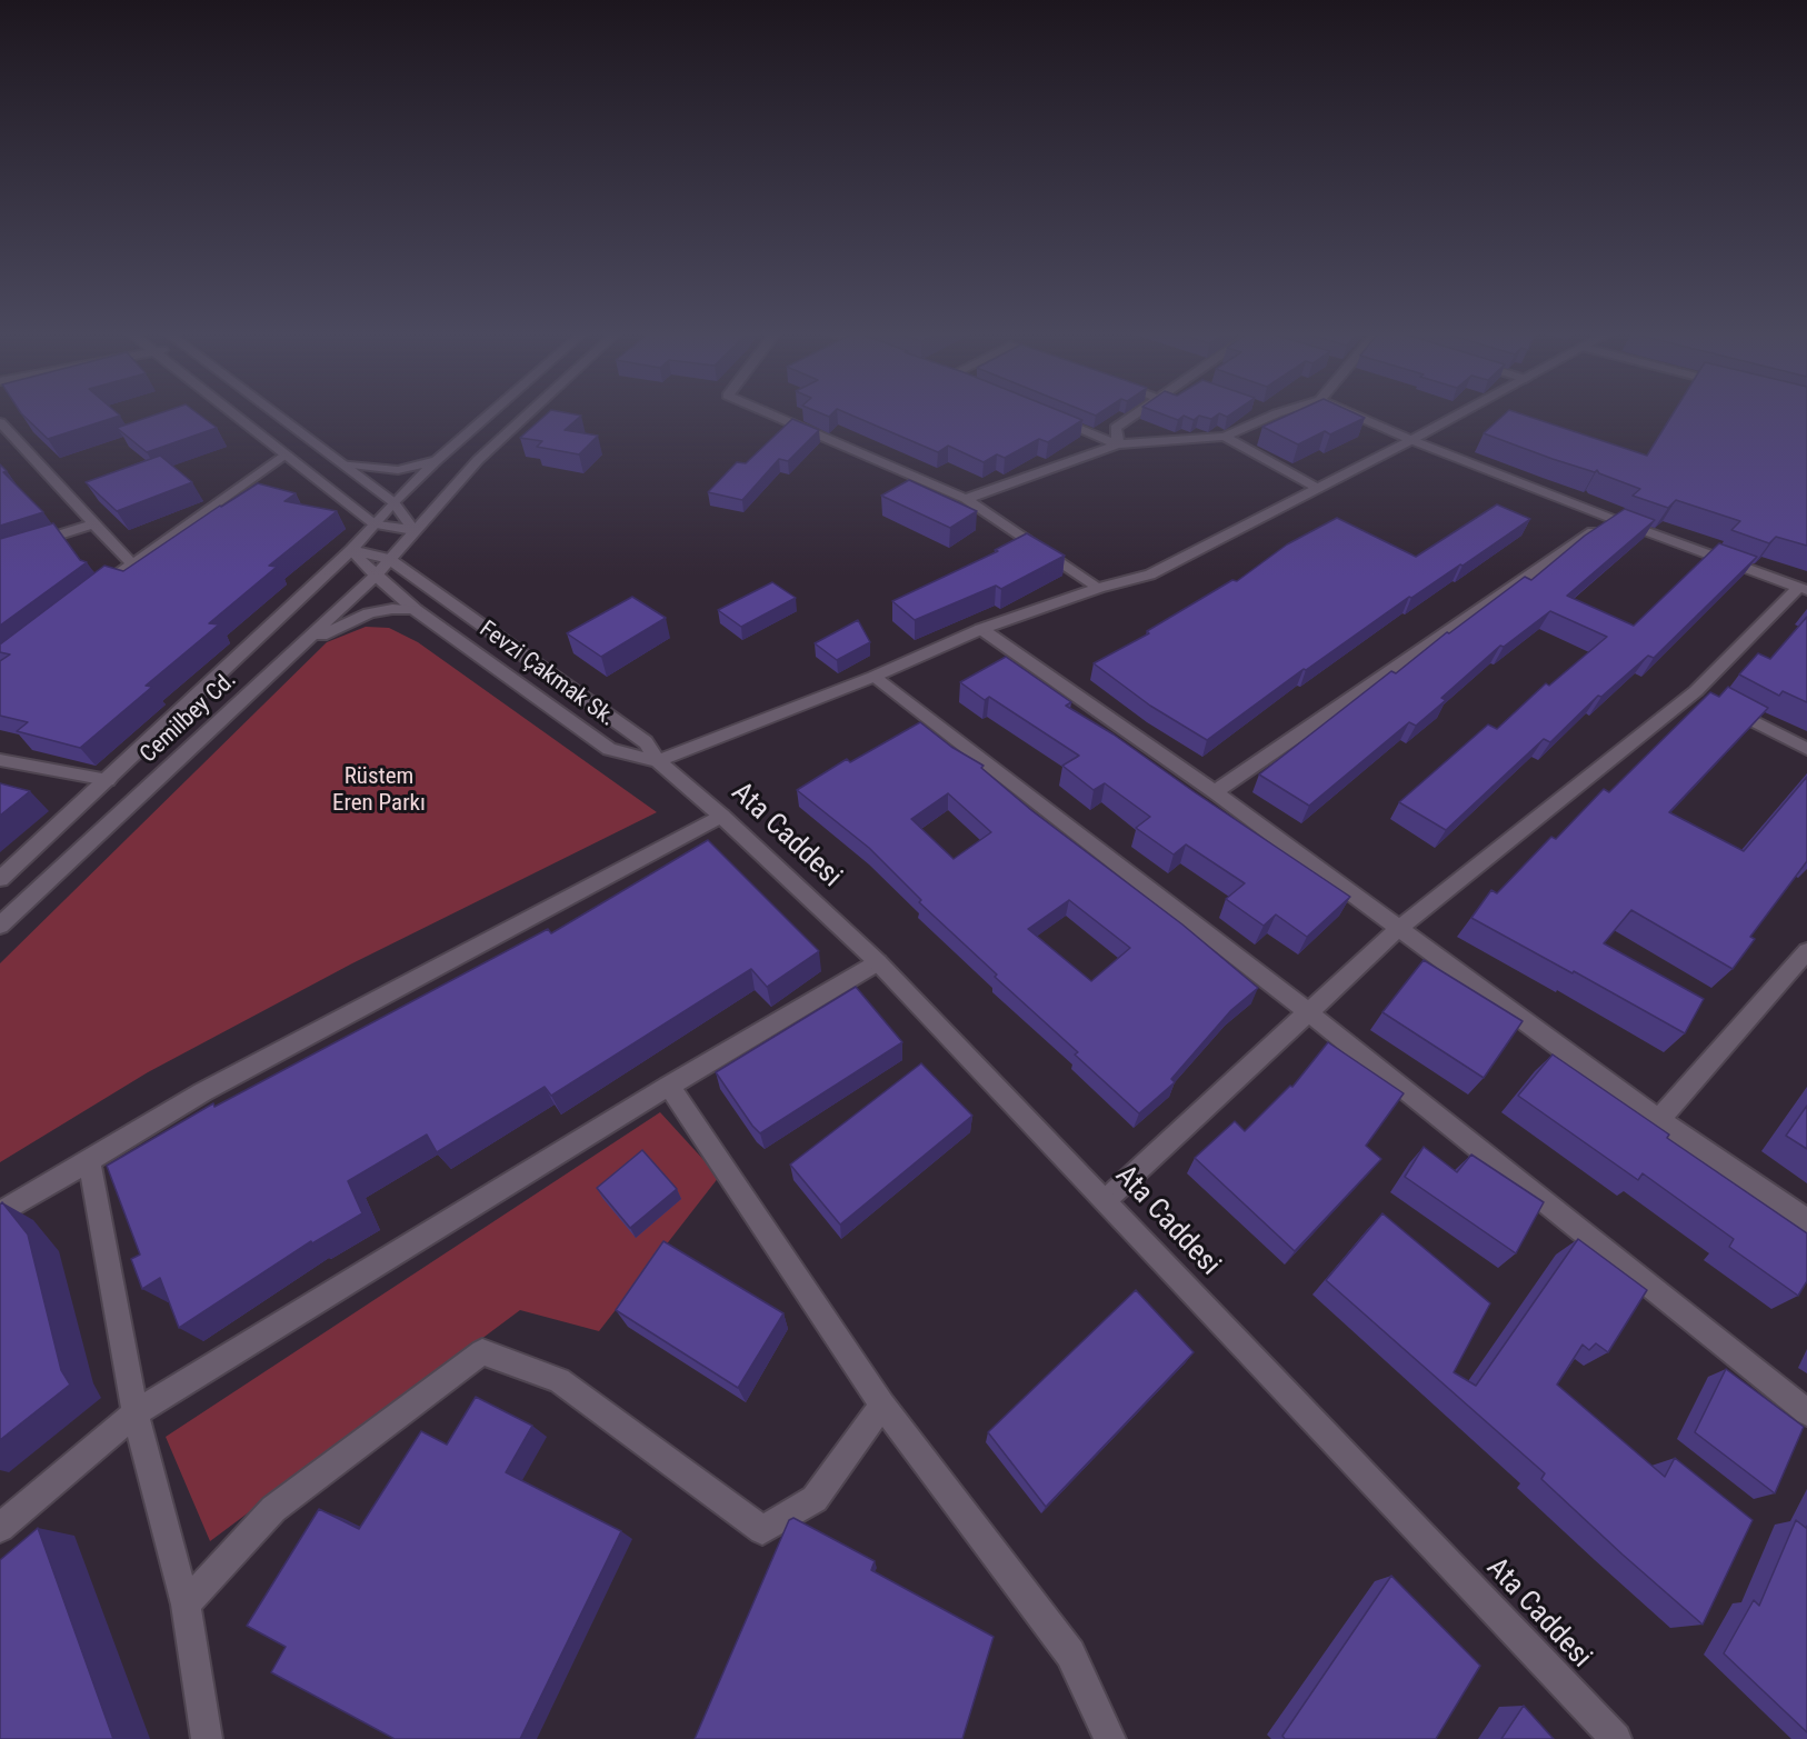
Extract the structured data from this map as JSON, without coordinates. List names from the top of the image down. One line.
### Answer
{"streets":{"street":["Fevzi Çakmak Sk.","Cemilbey Cd.","Ata Caddesi"]},"crossings":[["Fevzi Çakmak Sk.","Cemilbey Cd."],["Fevzi Çakmak Sk.","Ata Caddesi"],["Cemilbey Cd.","Ata Caddesi"]],"parks":["Rüstem Eren Parkı"]}
